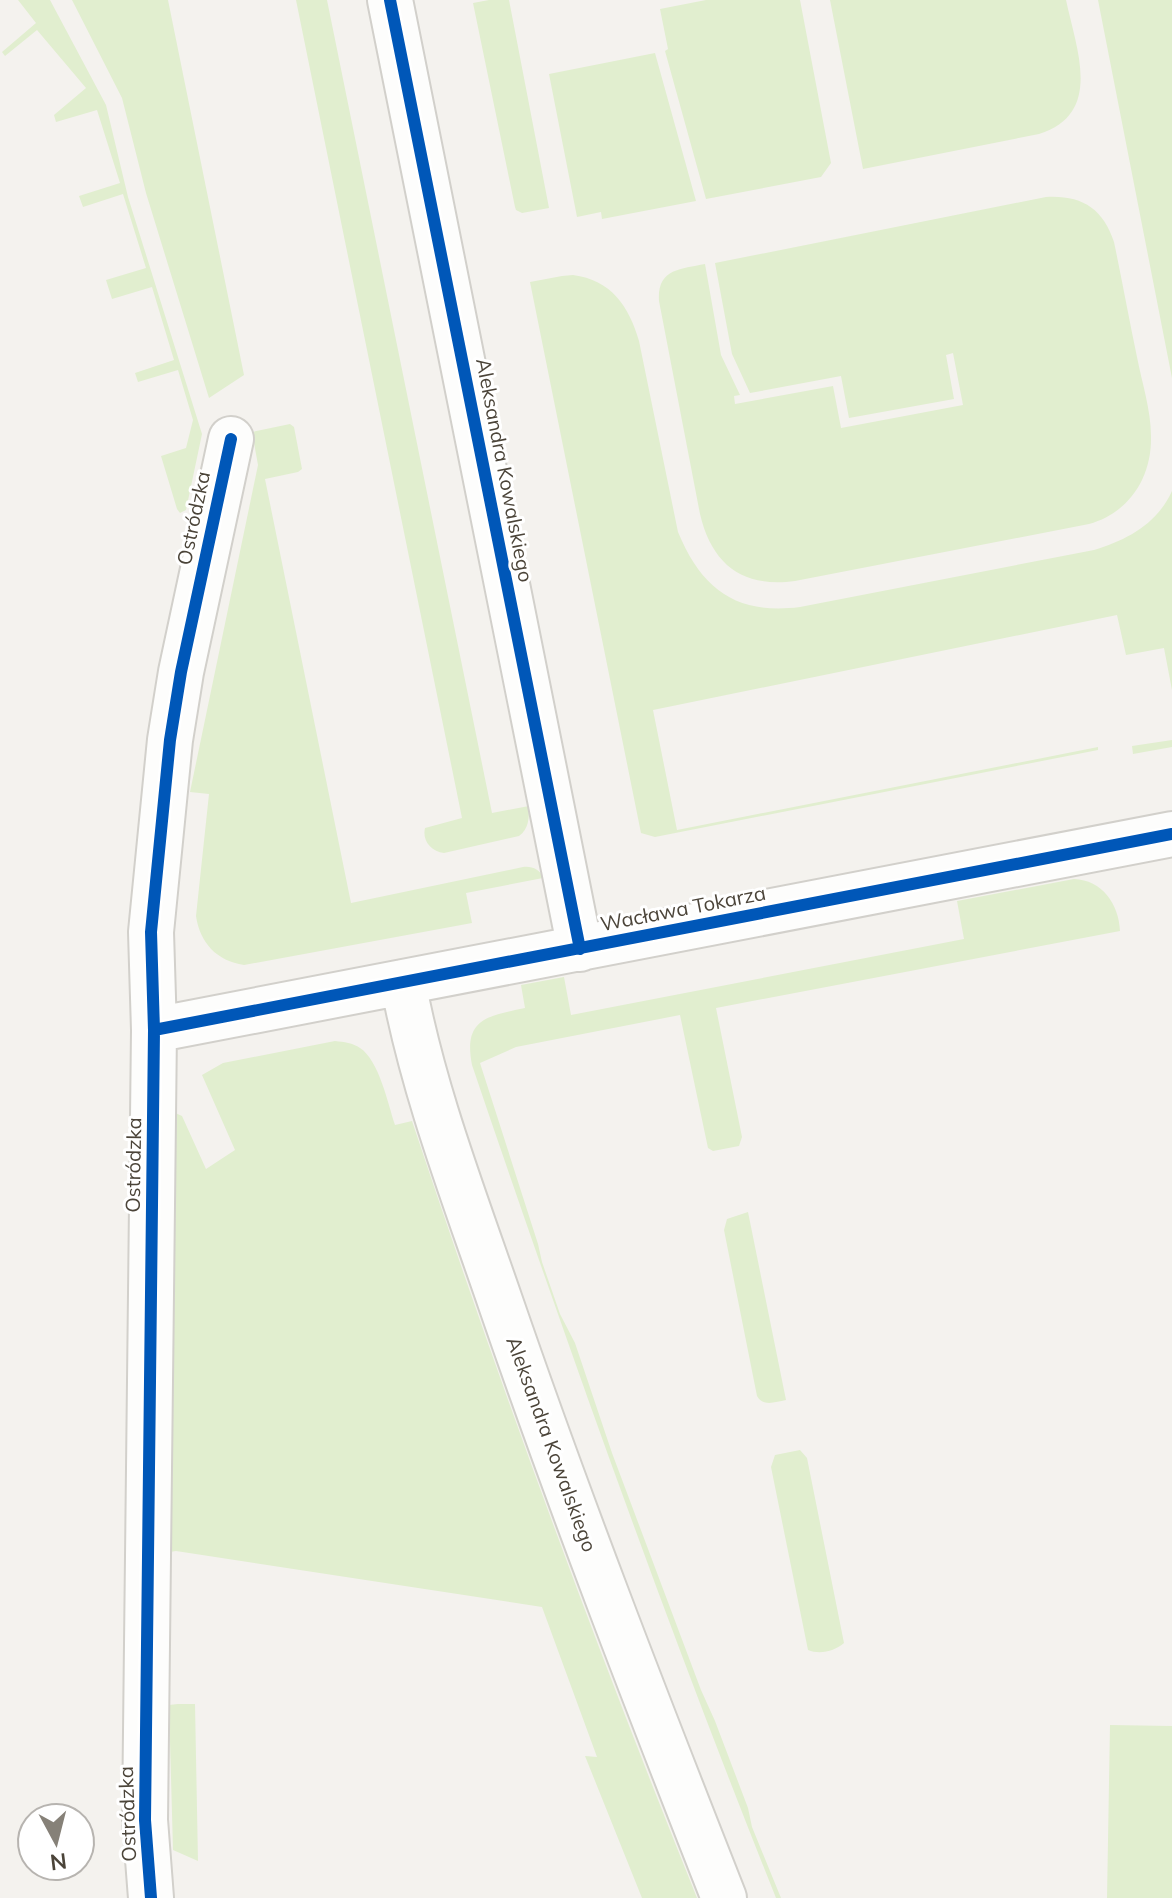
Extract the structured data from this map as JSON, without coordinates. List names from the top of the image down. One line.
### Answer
{"streets":{"street":["Aleksandra Kowalskiego","Ostródzka","Wacława Tokarza"]},"crossings":[["Aleksandra Kowalskiego","Wacława Tokarza"],["Ostródzka","Wacława Tokarza"]],"north":"bottom"}
